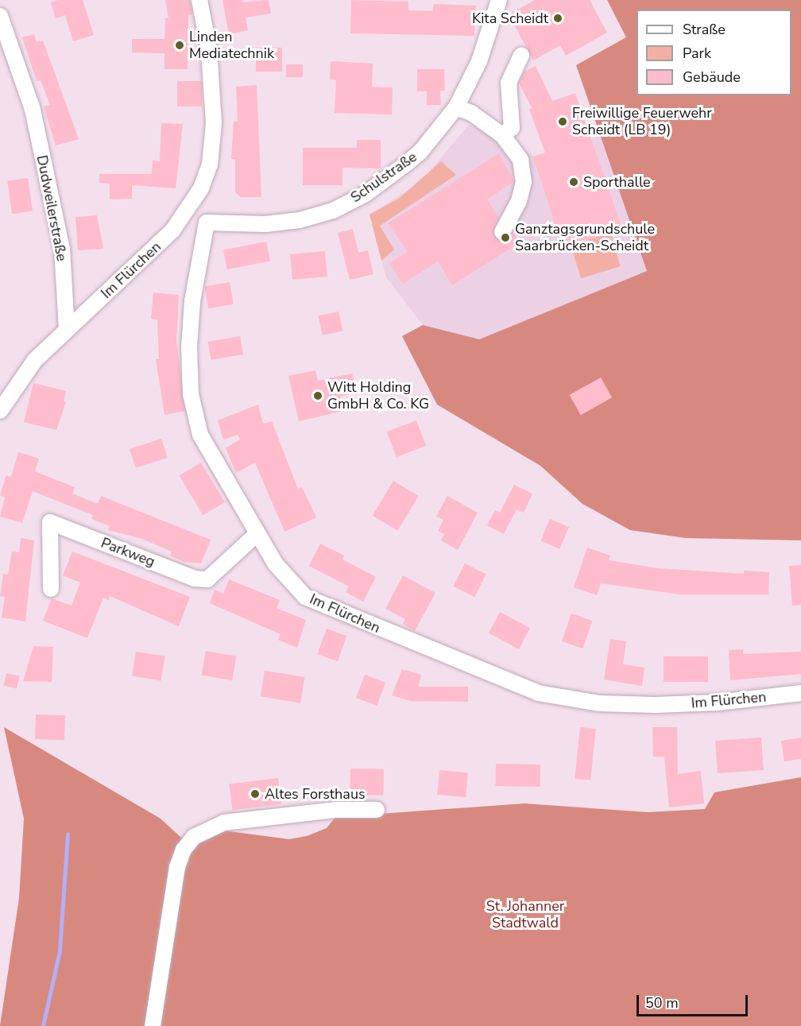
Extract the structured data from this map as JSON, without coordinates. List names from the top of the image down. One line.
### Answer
{"streets":{"street":["Schulstraße","Dudweilerstraße","Im Flürchen","Parkweg"]},"crossings":[["Schulstraße","Im Flürchen"],["Dudweilerstraße","Im Flürchen"],["Im Flürchen","Parkweg"]],"parks":["St. Johanner Stadtwald"],"places":["Kita Scheidt","Linden Mediatechnik","Freiwillige Feuerwehr Scheidt (LB 19)","Sporthalle","Ganztagsgrundschule Saarbrücken-Scheidt","Witt Holding GmbH & Co. KG","Altes Forsthaus"],"legend":["Straße","Park","Gebäude"],"scale_bar":"50 m"}
